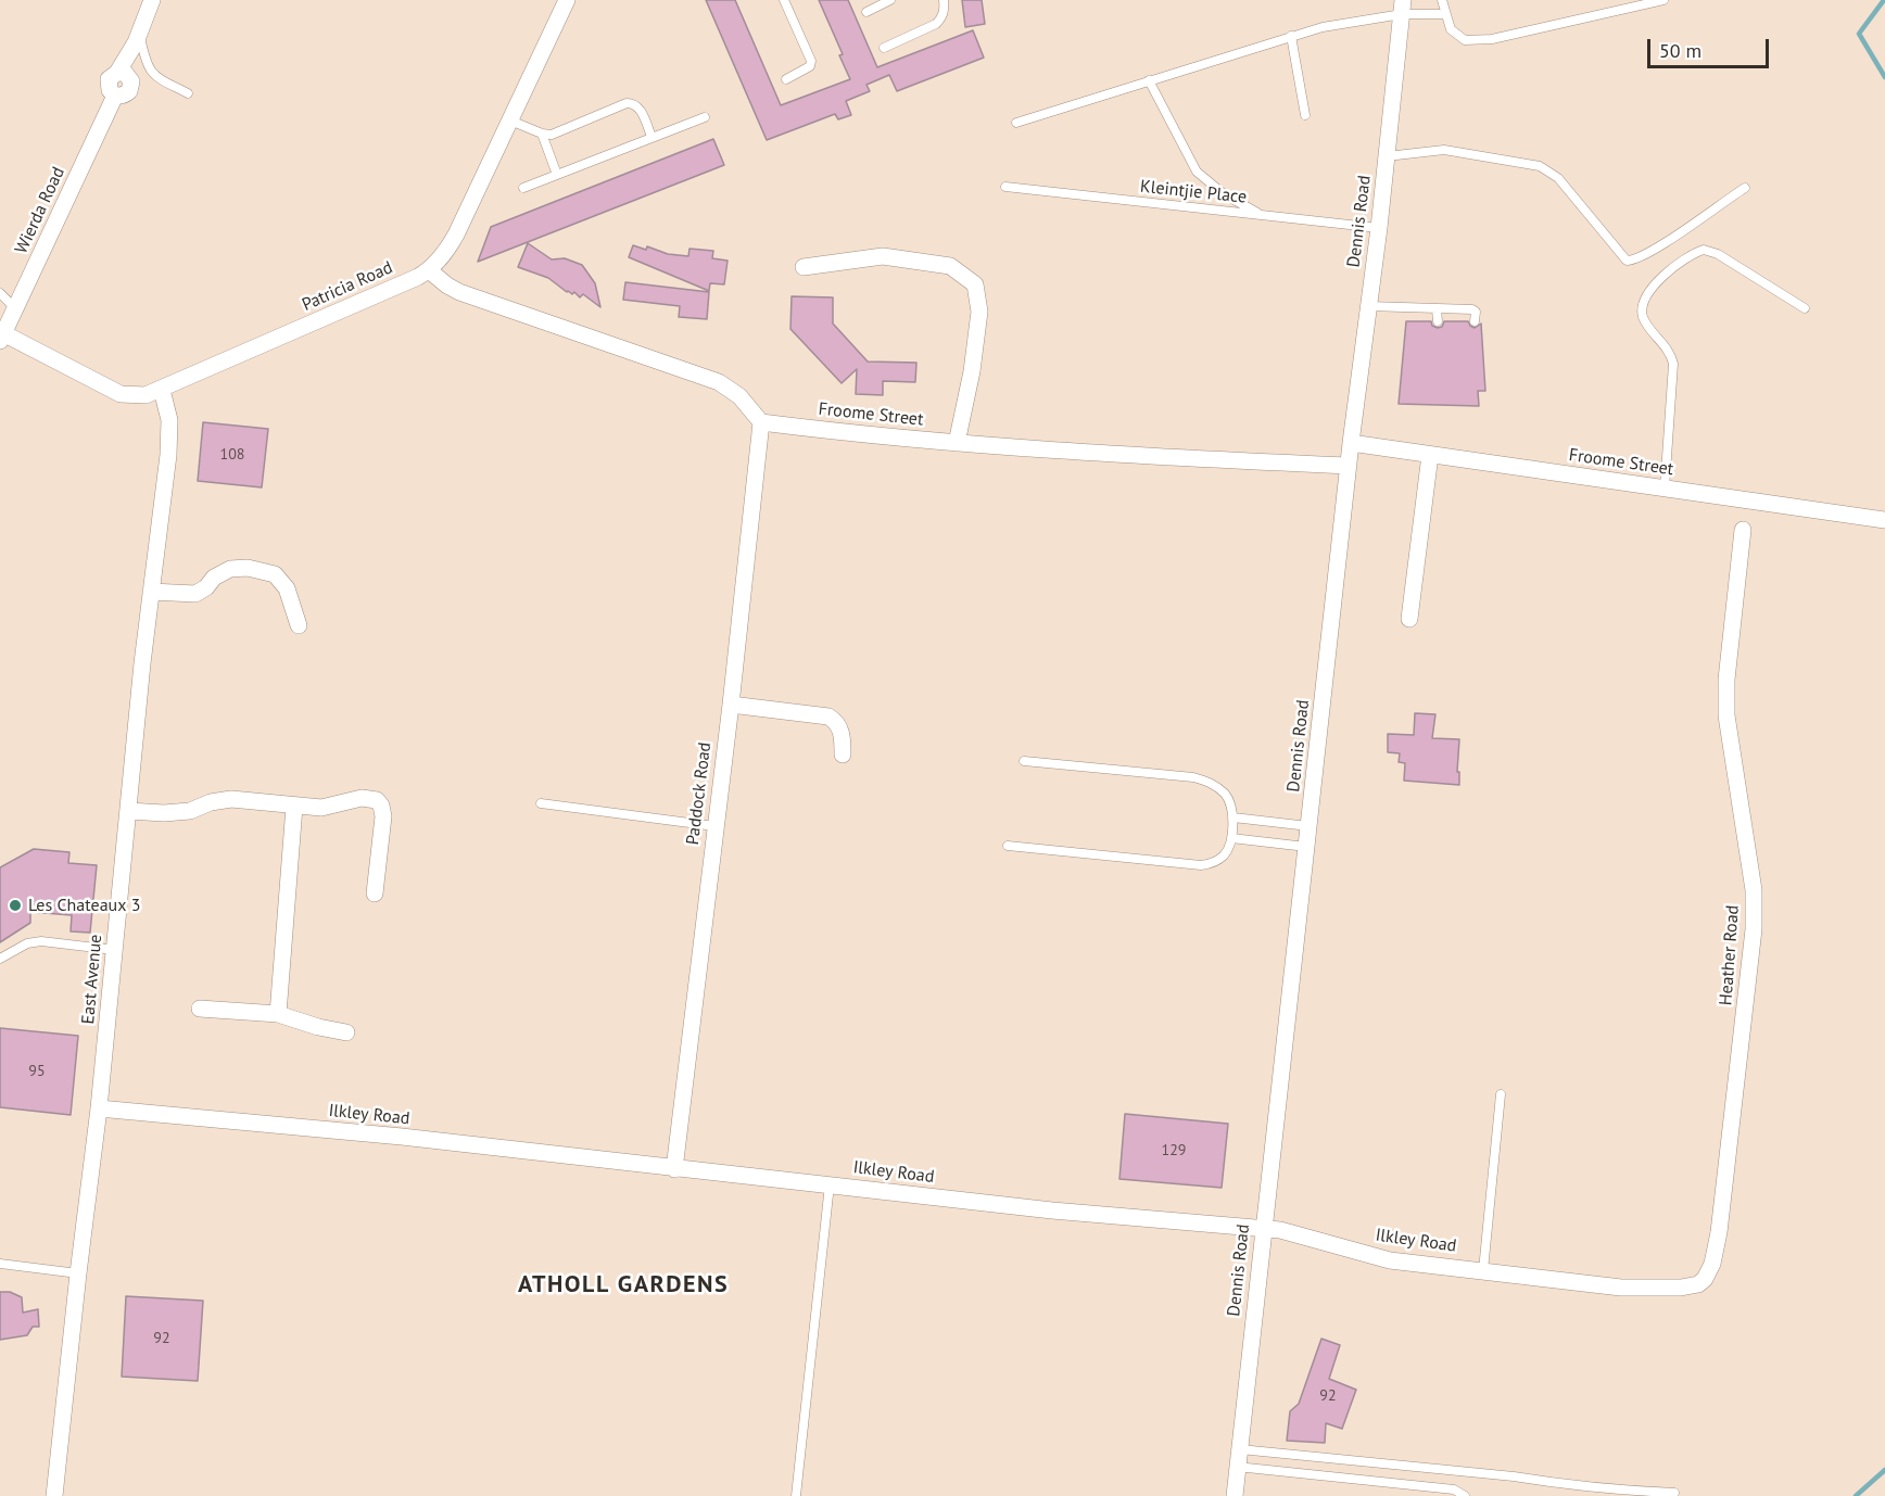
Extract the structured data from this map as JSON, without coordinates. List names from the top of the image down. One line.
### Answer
{"streets":{"street":["Wierda Road","Dennis Road","Patricia Road","Froome Street","Paddock Road","Heather Road","East Avenue","Ilkley Road"],"lane":["Kleintjie Place"]},"crossings":[["Kleintjie Place","Dennis Road"],["Wierda Road","Patricia Road"],["Dennis Road","Froome Street"],["Dennis Road","Ilkley Road"],["Patricia Road","East Avenue"],["Froome Street","Paddock Road"],["Paddock Road","Ilkley Road"],["Heather Road","Ilkley Road"],["East Avenue","Ilkley Road"]],"districts":["ATHOLL GARDENS"],"places":["Les Chateaux 3"],"house_numbers":["108","95","129","92","92"],"scale_bar":"50 m"}
